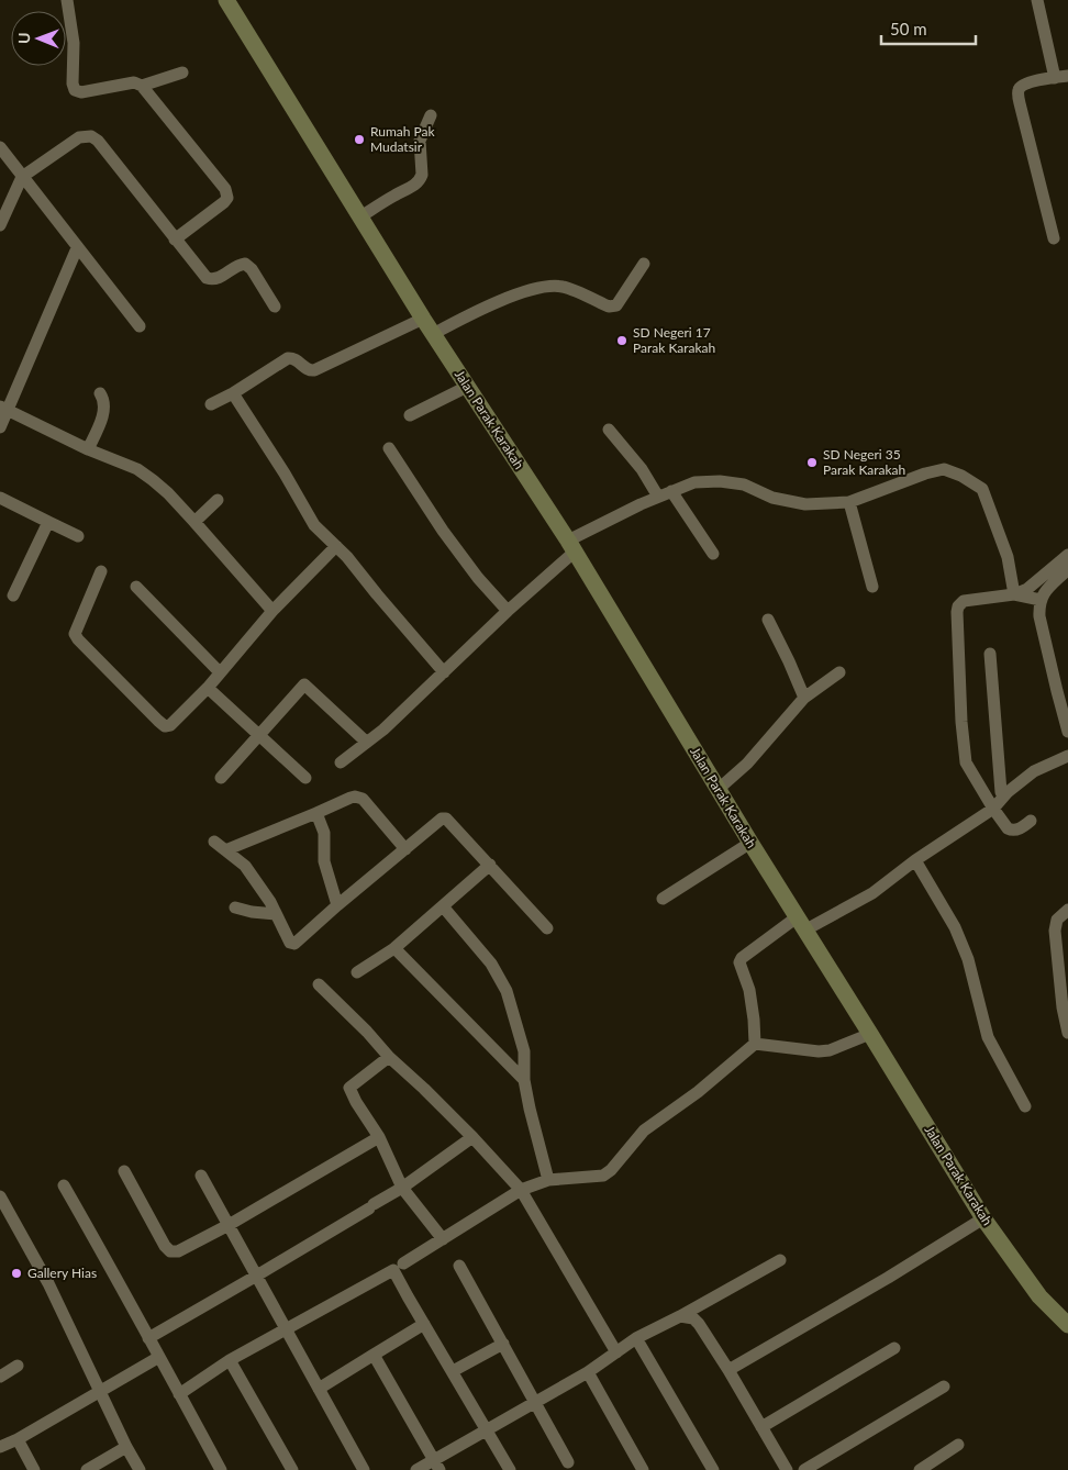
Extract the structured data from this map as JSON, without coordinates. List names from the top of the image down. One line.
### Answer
{"streets":{"street":["Jalan Parak Karakah"]},"places":["Rumah Pak Mudatsir","SD Negeri 17 Parak Karakah","SD Negeri 35 Parak Karakah","Gallery Hias"],"scale_bar":"50 m","north":"left"}
